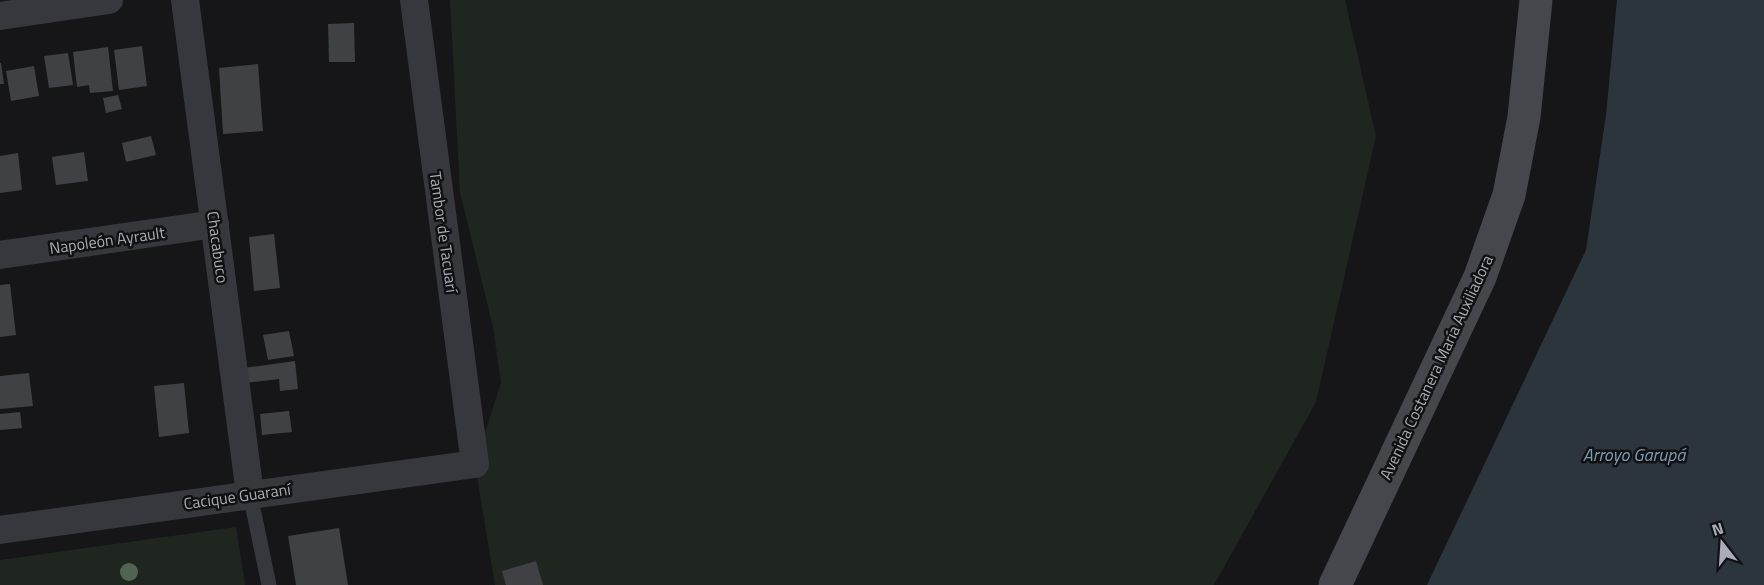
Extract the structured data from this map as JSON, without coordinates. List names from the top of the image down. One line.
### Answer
{"streets":{"main road":["Avenida Costanera María Auxiliadora"],"street":["Tambor de Tacuarí","Napoleón Ayrault","Chacabuco","Cacique Guaraní"]},"crossings":[["Tambor de Tacuarí","Cacique Guaraní"],["Napoleón Ayrault","Chacabuco"],["Chacabuco","Cacique Guaraní"]],"water":["Arroyo Garupá"],"north":"top"}
